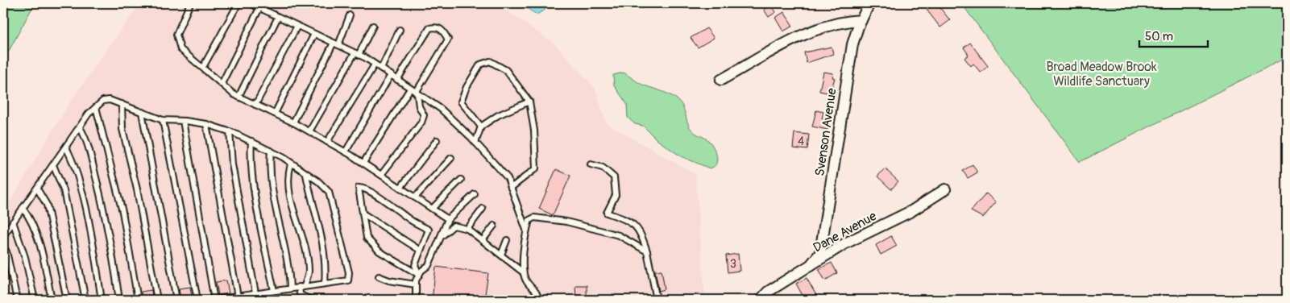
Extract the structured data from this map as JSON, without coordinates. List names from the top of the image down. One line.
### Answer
{"streets":{"street":["Svenson Avenue","Dane Avenue"]},"crossings":[["Svenson Avenue","Dane Avenue"]],"parks":["Broad Meadow Brook Wildlife Sanctuary"],"house_numbers":["4","3"],"scale_bar":"50 m"}
